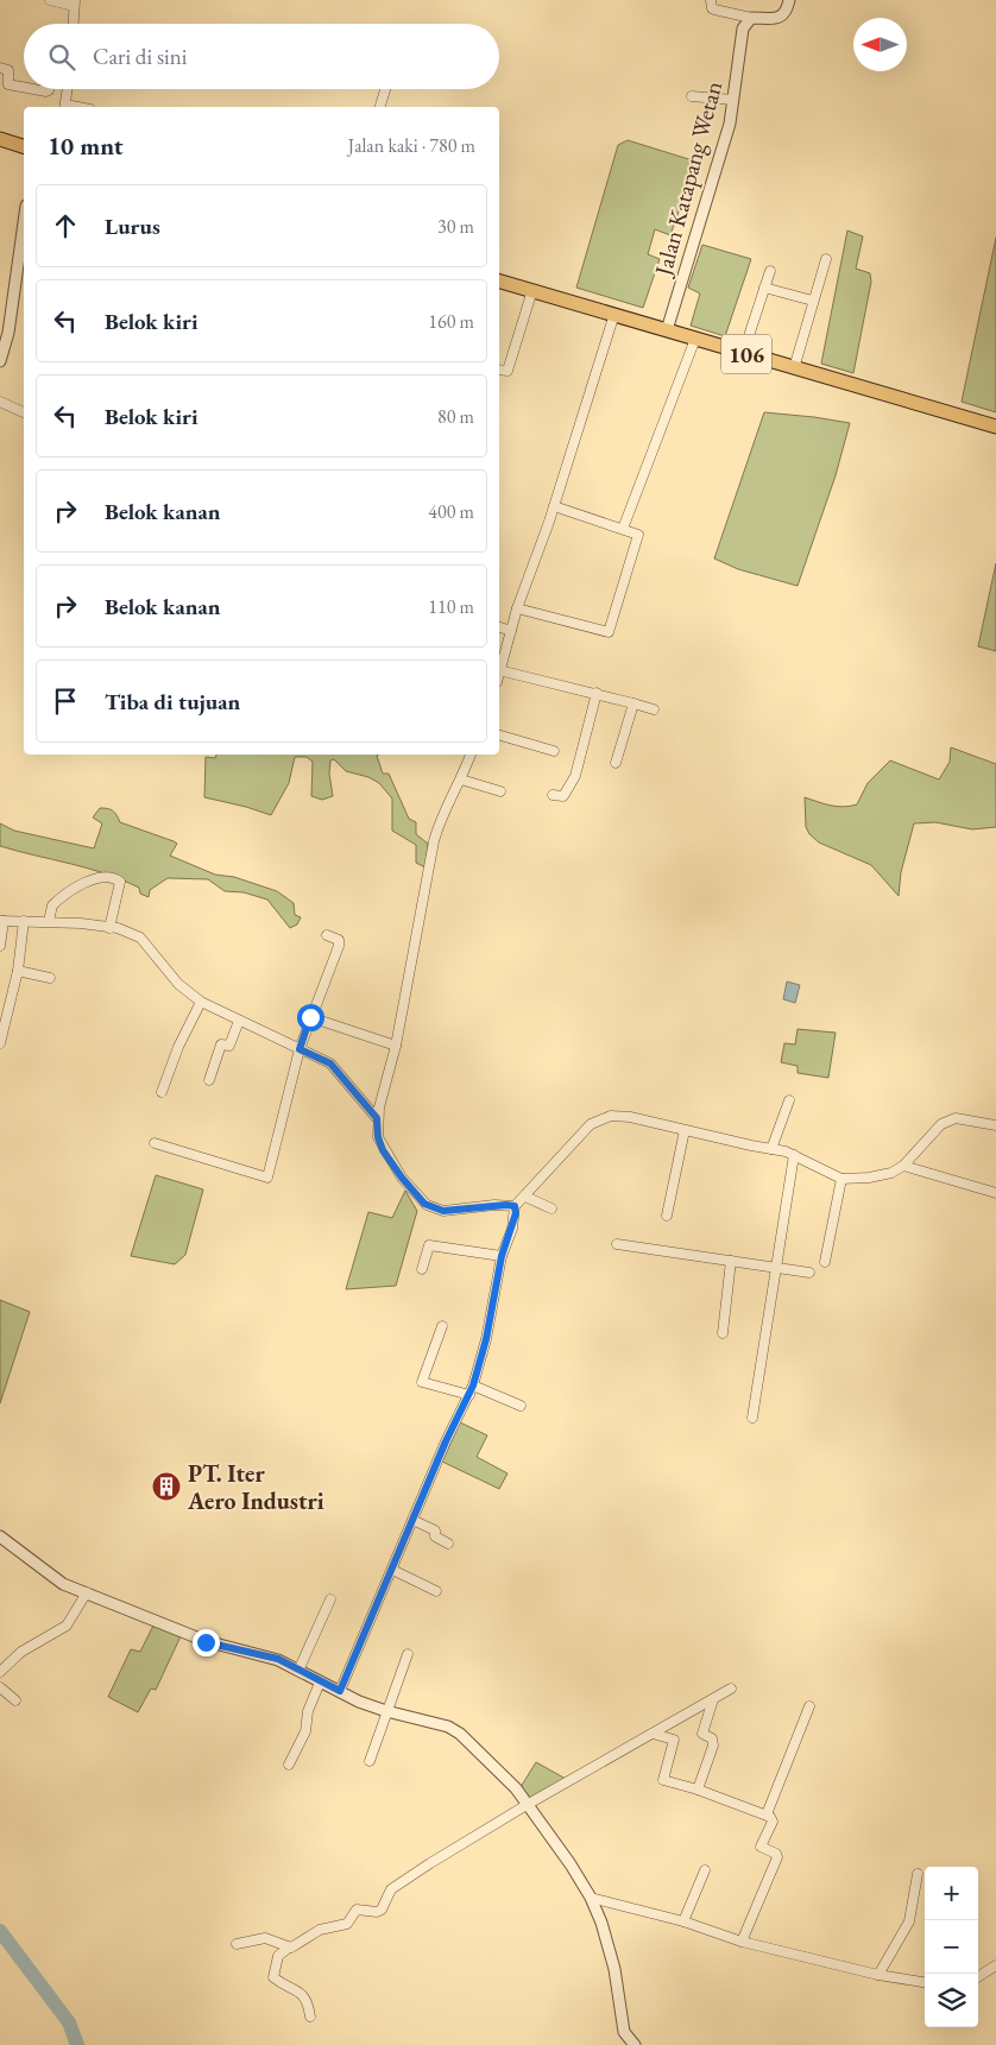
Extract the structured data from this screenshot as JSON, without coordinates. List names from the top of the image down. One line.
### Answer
{"streets":{"main road":["106"],"street":["Jalan Katapang Wetan"]},"crossings":[["Jalan Katapang Wetan","106"]],"places":{"building":["PT. Iter Aero Industri"]},"north":"left","page":{"search":"Cari di sini","heading":["10 mnt","Jalan kaki · 780 m"],"list":[["Lurus","30 m"],["Belok kiri","160 m"],["Belok kiri","80 m"],["Belok kanan","400 m"],["Belok kanan","110 m"],"Tiba di tujuan"],"map_buttons":["+","−"]}}
